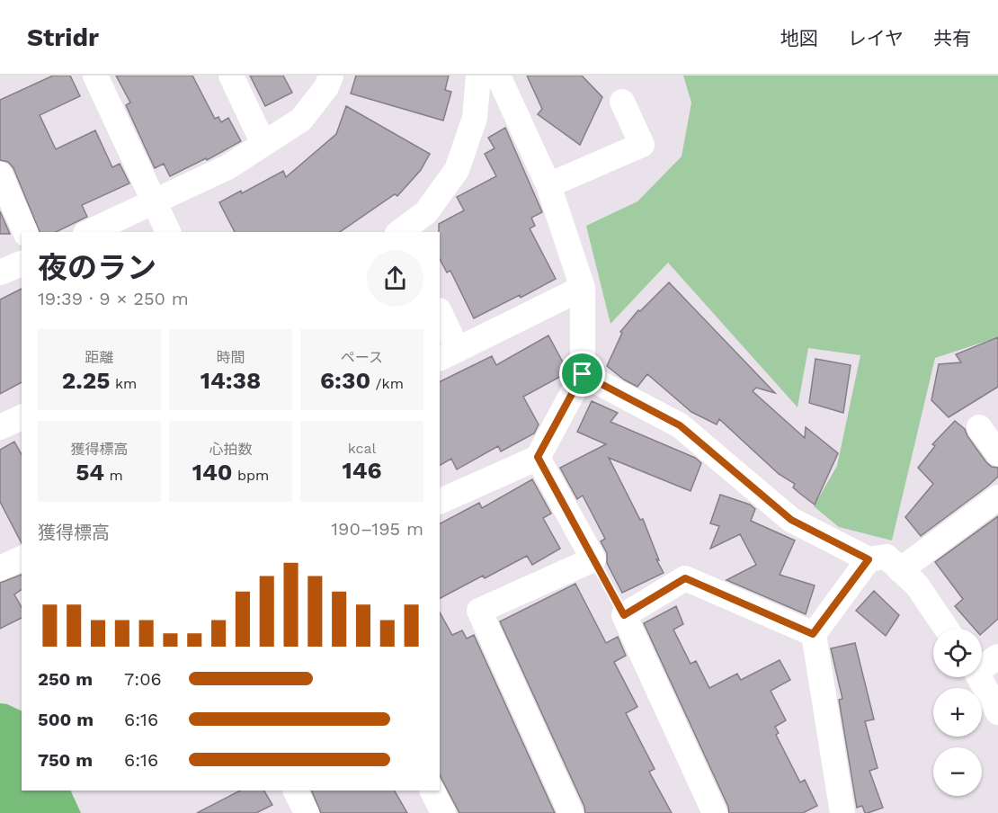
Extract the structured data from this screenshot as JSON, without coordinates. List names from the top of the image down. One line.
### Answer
{"page":{"header":"Stridr","nav":["地図","レイヤ","共有"],"heading":["夜のラン","19:39 · 9 × 250 m"],"stats":[["距離","2.25 km"],["時間","14:38"],["ペース","6:30 /km"],["獲得標高","54 m"],["心拍数","140 bpm"],["kcal","146"]],"chart":["獲得標高","190–195 m"],"map_buttons":["+","−"],"list":[{"name":"250 m","note":"7:06"},{"name":"500 m","note":"6:16"},{"name":"750 m","note":"6:16"}]}}
